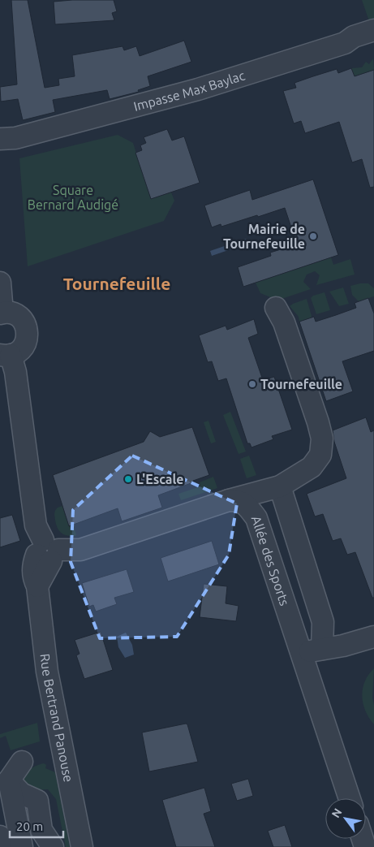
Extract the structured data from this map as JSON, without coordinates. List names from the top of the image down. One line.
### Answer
{"streets":{"street":["Impasse Max Baylac","Allée des Sports","Rue Bertrand Panouse"]},"districts":["Tournefeuille"],"parks":["Square Bernard Audigé"],"places":["Mairie de Tournefeuille","Tournefeuille","L'Escale"],"scale_bar":"20 m","north":"top left"}
